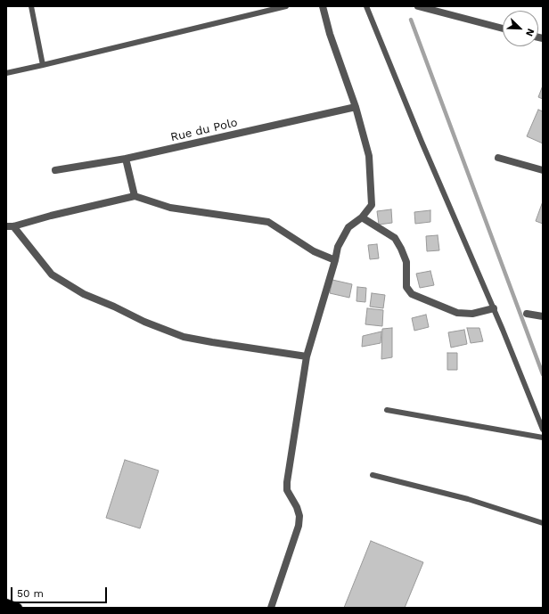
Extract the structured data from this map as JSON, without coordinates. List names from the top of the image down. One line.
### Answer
{"streets":{"street":["Rue du Polo"]},"scale_bar":"50 m","north":"bottom right"}
